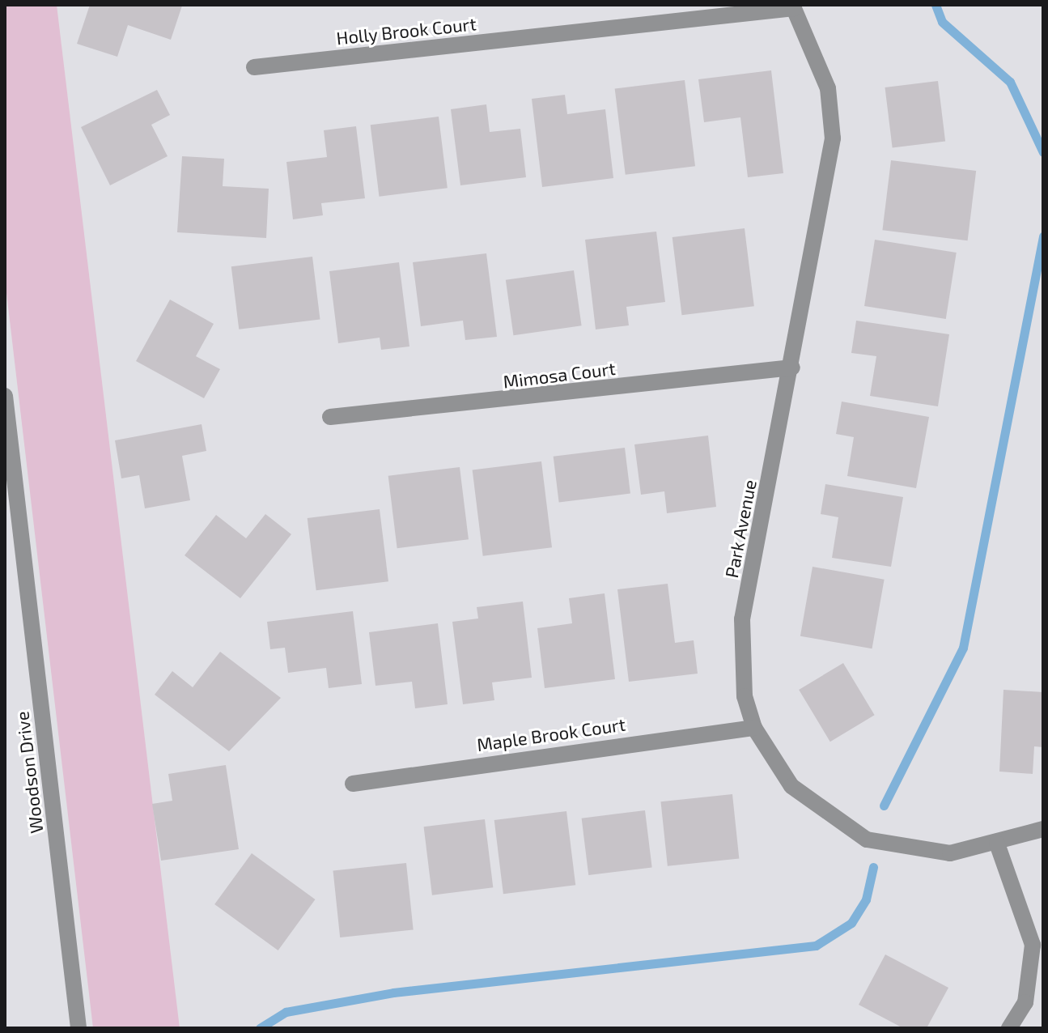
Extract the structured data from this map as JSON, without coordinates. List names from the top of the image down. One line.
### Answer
{"streets":{"street":["Holly Brook Court","Mimosa Court","Park Avenue","Maple Brook Court","Woodson Drive"]},"crossings":[["Holly Brook Court","Park Avenue"],["Mimosa Court","Park Avenue"],["Park Avenue","Maple Brook Court"]]}
